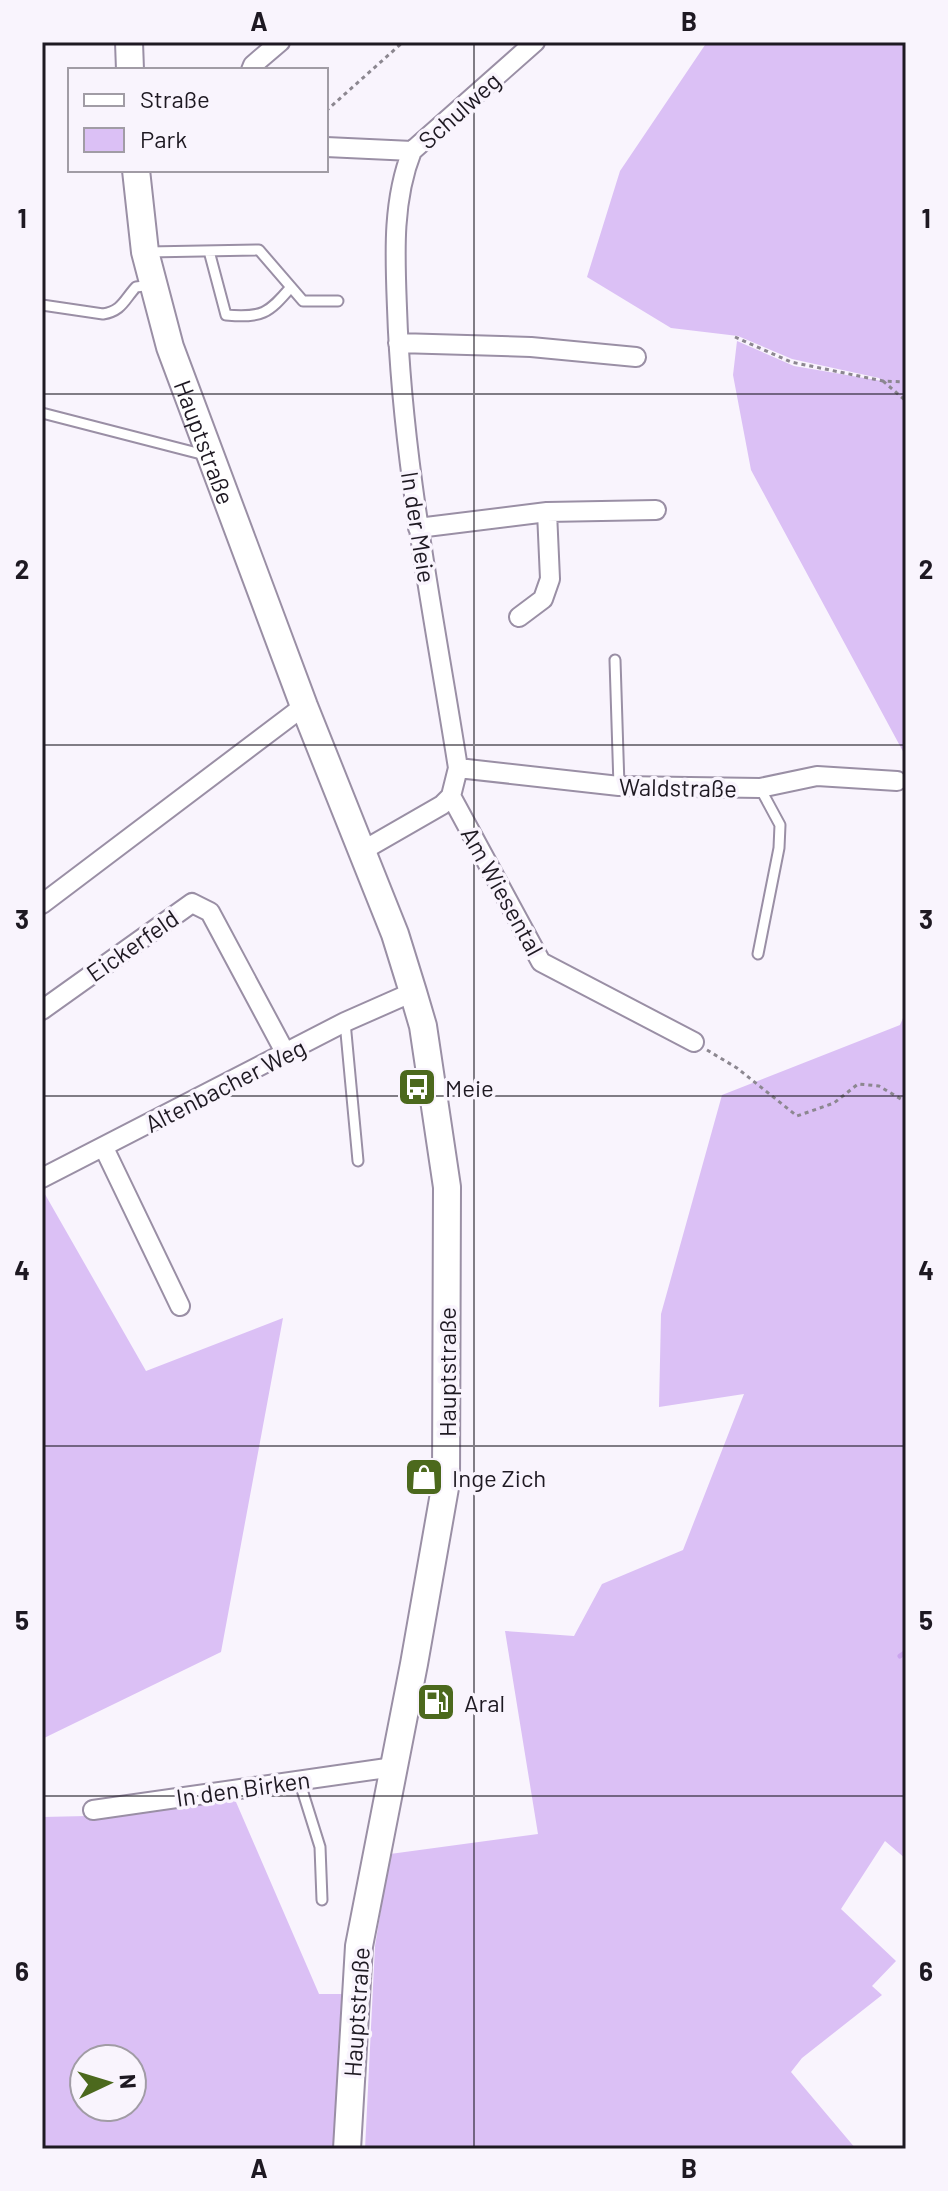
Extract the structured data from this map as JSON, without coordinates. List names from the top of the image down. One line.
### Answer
{"streets":{"main road":["Hauptstraße"],"street":["Schulweg","In der Meie","Waldstraße","Am Wiesental","Eickerfeld","Altenbacher Weg","In den Birken"]},"crossings":[["Schulweg","In der Meie"],["Hauptstraße","Altenbacher Weg"],["Hauptstraße","In den Birken"],["In der Meie","Waldstraße"],["In der Meie","Am Wiesental"],["Eickerfeld","Altenbacher Weg"]],"places":{"bus stop":["Meie"],"shop":["Inge Zich"],"fuel station":["Aral"]},"legend":["Straße","Park"],"north":"right","grid":{"columns":["A","B"],"rows":["1","2","3","4","5","6"]}}
